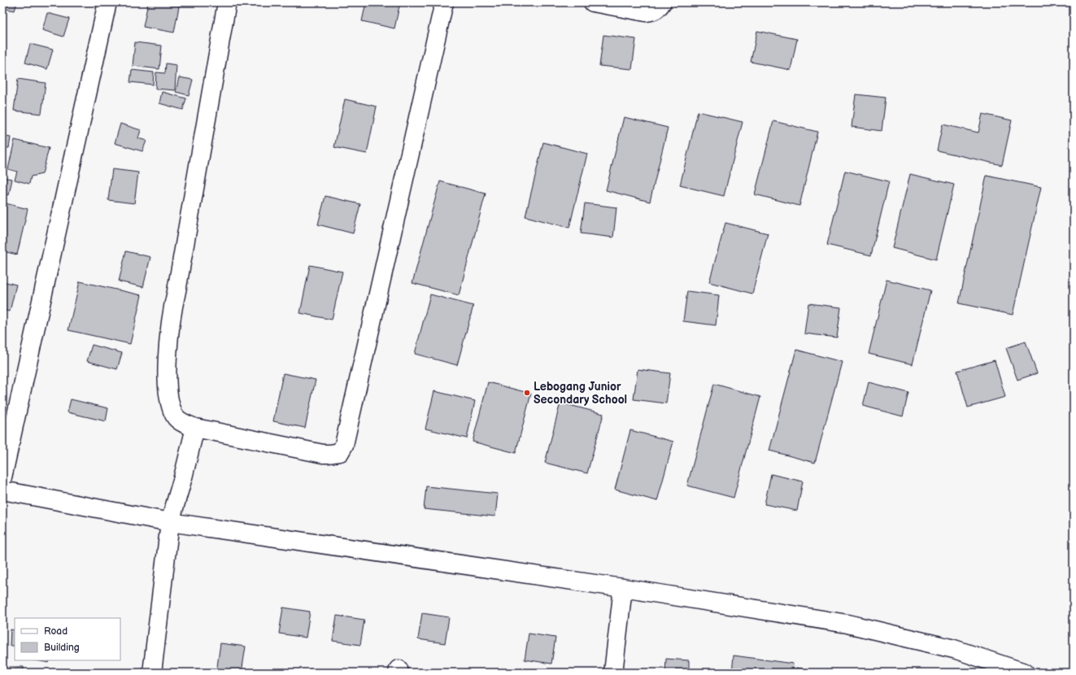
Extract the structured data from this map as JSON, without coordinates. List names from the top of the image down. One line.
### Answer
{"places":["Lebogang Junior Secondary School"],"legend":["Road","Building"]}
